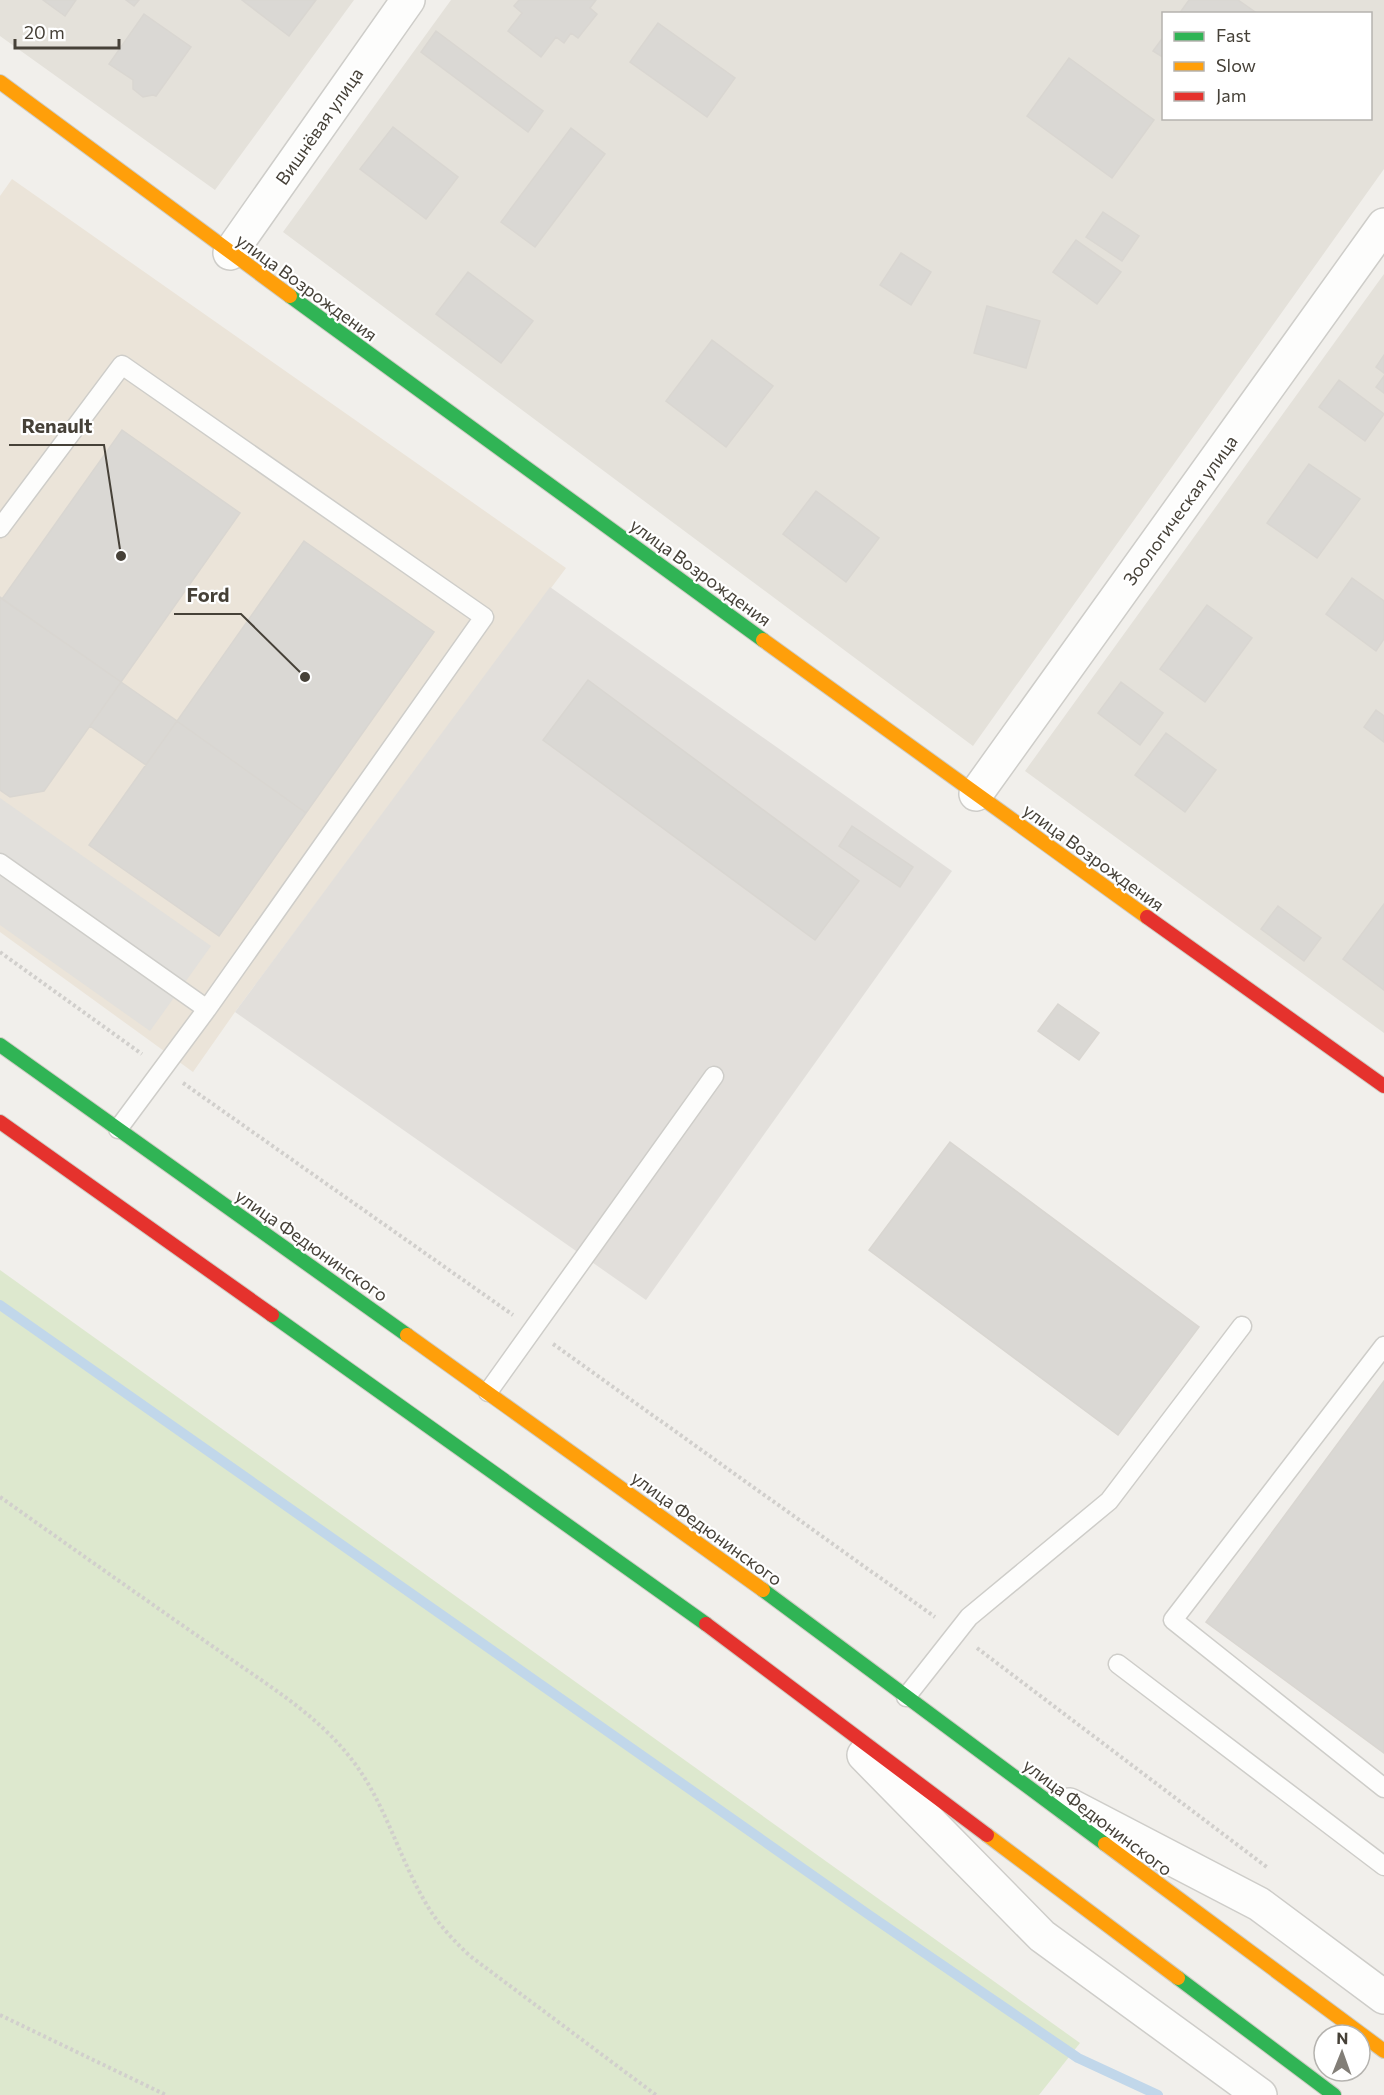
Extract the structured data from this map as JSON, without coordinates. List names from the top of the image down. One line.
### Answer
{"streets":{"main road":["улица Возрождения","улица Федюнинского"],"street":["Вишнёвая улица","Зоологическая улица"]},"crossings":[["Вишнёвая улица","улица Возрождения"],["улица Возрождения","Зоологическая улица"]],"places":["Renault","Ford"],"legend":["Fast","Slow","Jam"],"scale_bar":"20 m","north":"top"}
